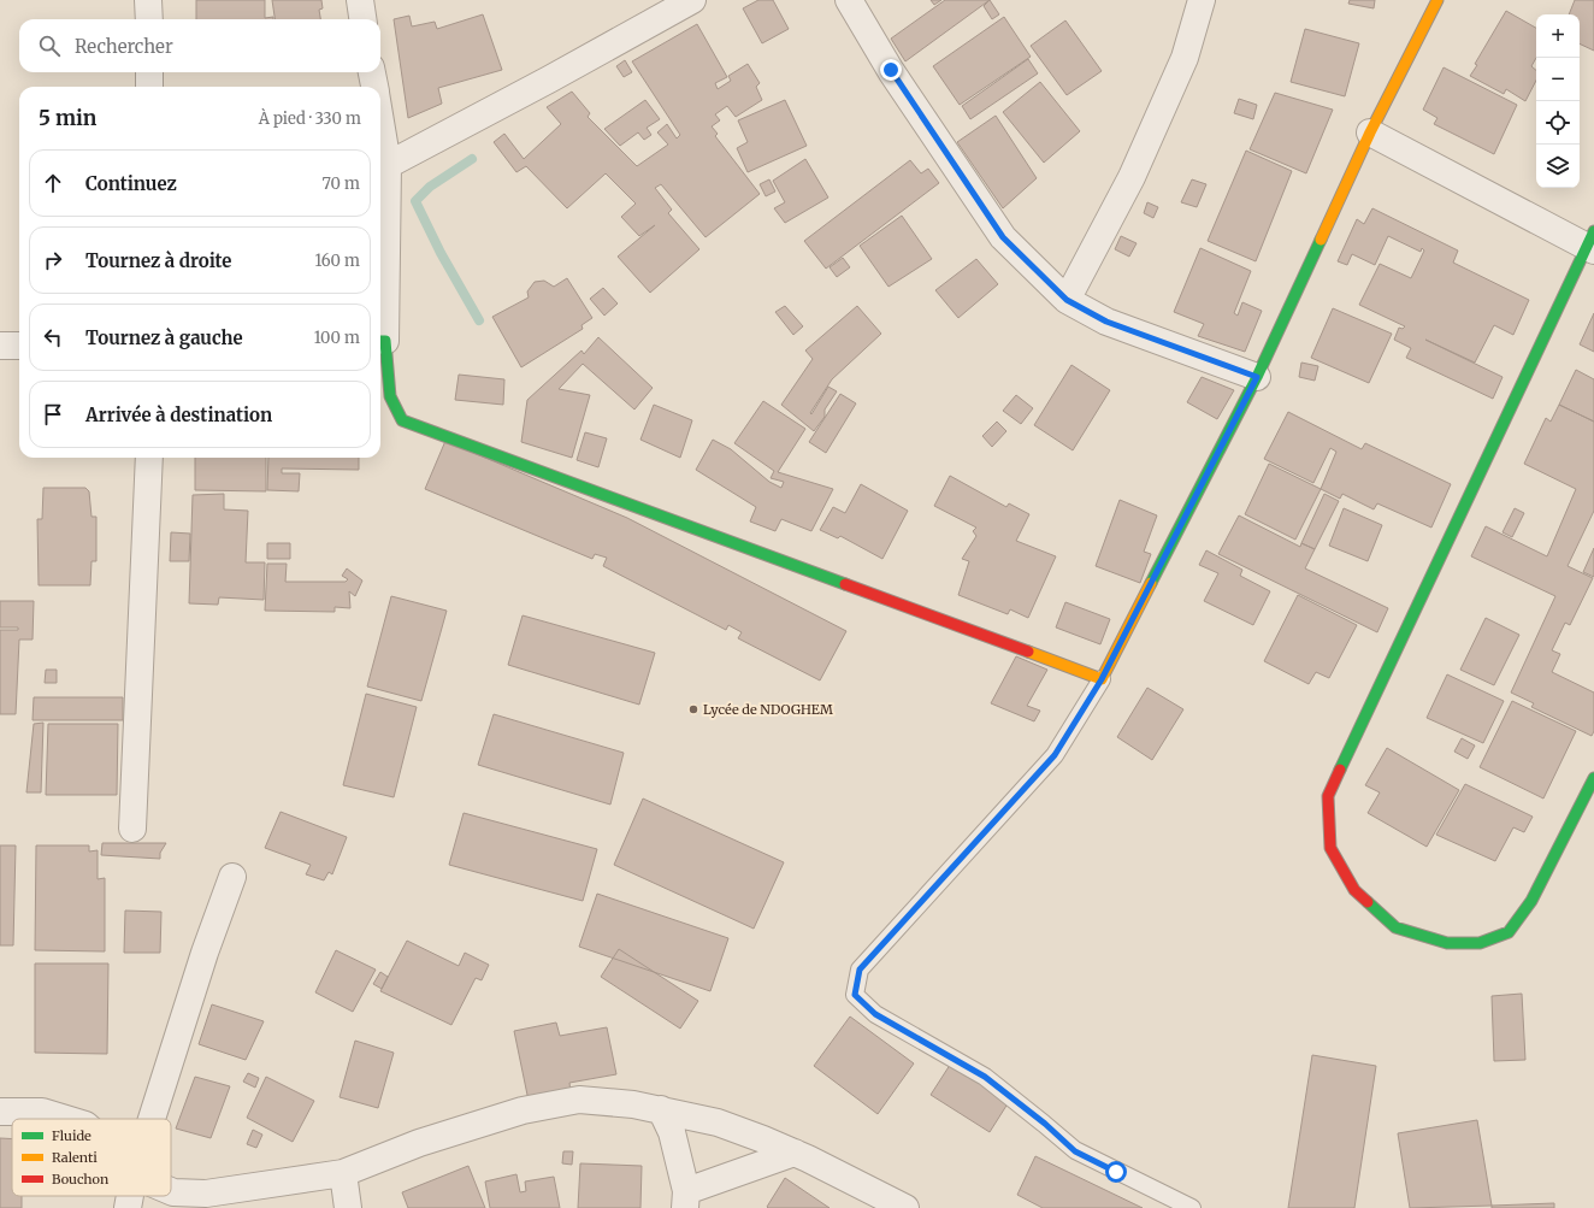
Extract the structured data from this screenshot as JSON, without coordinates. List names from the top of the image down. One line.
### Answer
{"places":["Lycée de NDOGHEM"],"legend":["Fluide","Ralenti","Bouchon"],"page":{"map_buttons":["+","−"],"search":"Rechercher","heading":["5 min","À pied · 330 m"],"list":[["Continuez","70 m"],["Tournez à droite","160 m"],["Tournez à gauche","100 m"],"Arrivée à destination"]}}
